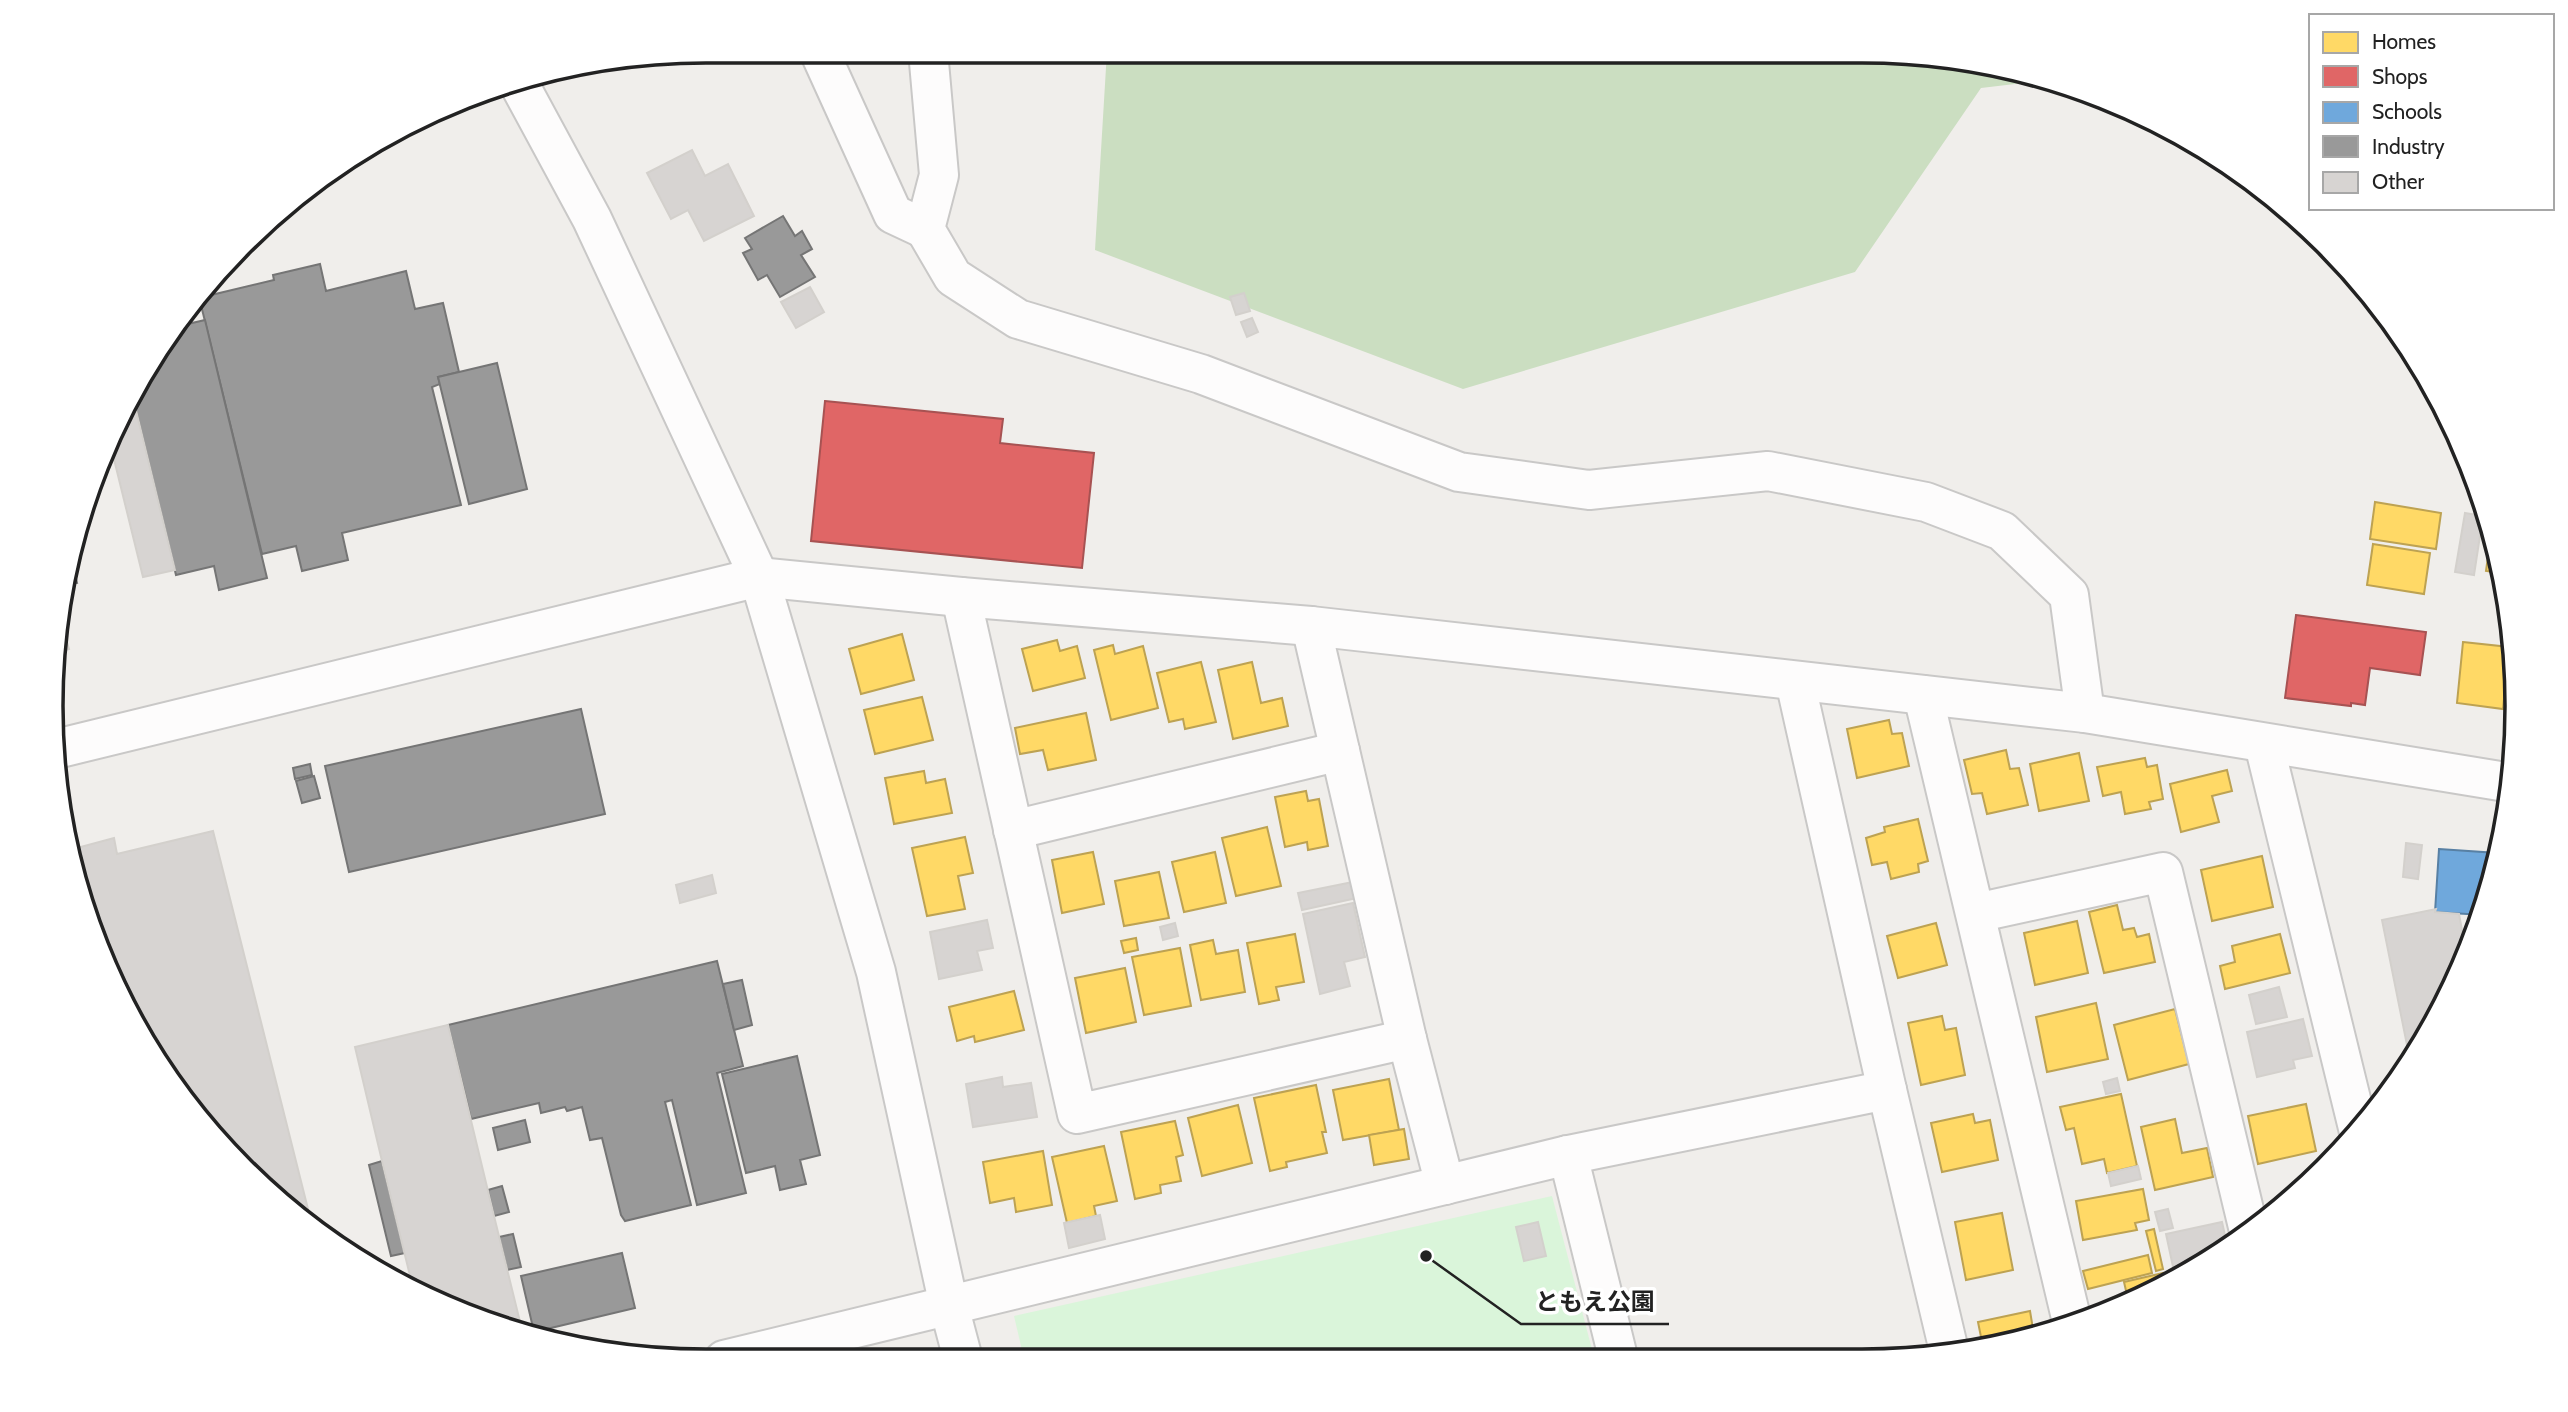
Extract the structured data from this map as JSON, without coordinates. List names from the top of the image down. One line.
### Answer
{"places":["ともえ公園"],"legend":["Homes","Shops","Schools","Industry","Other"]}
